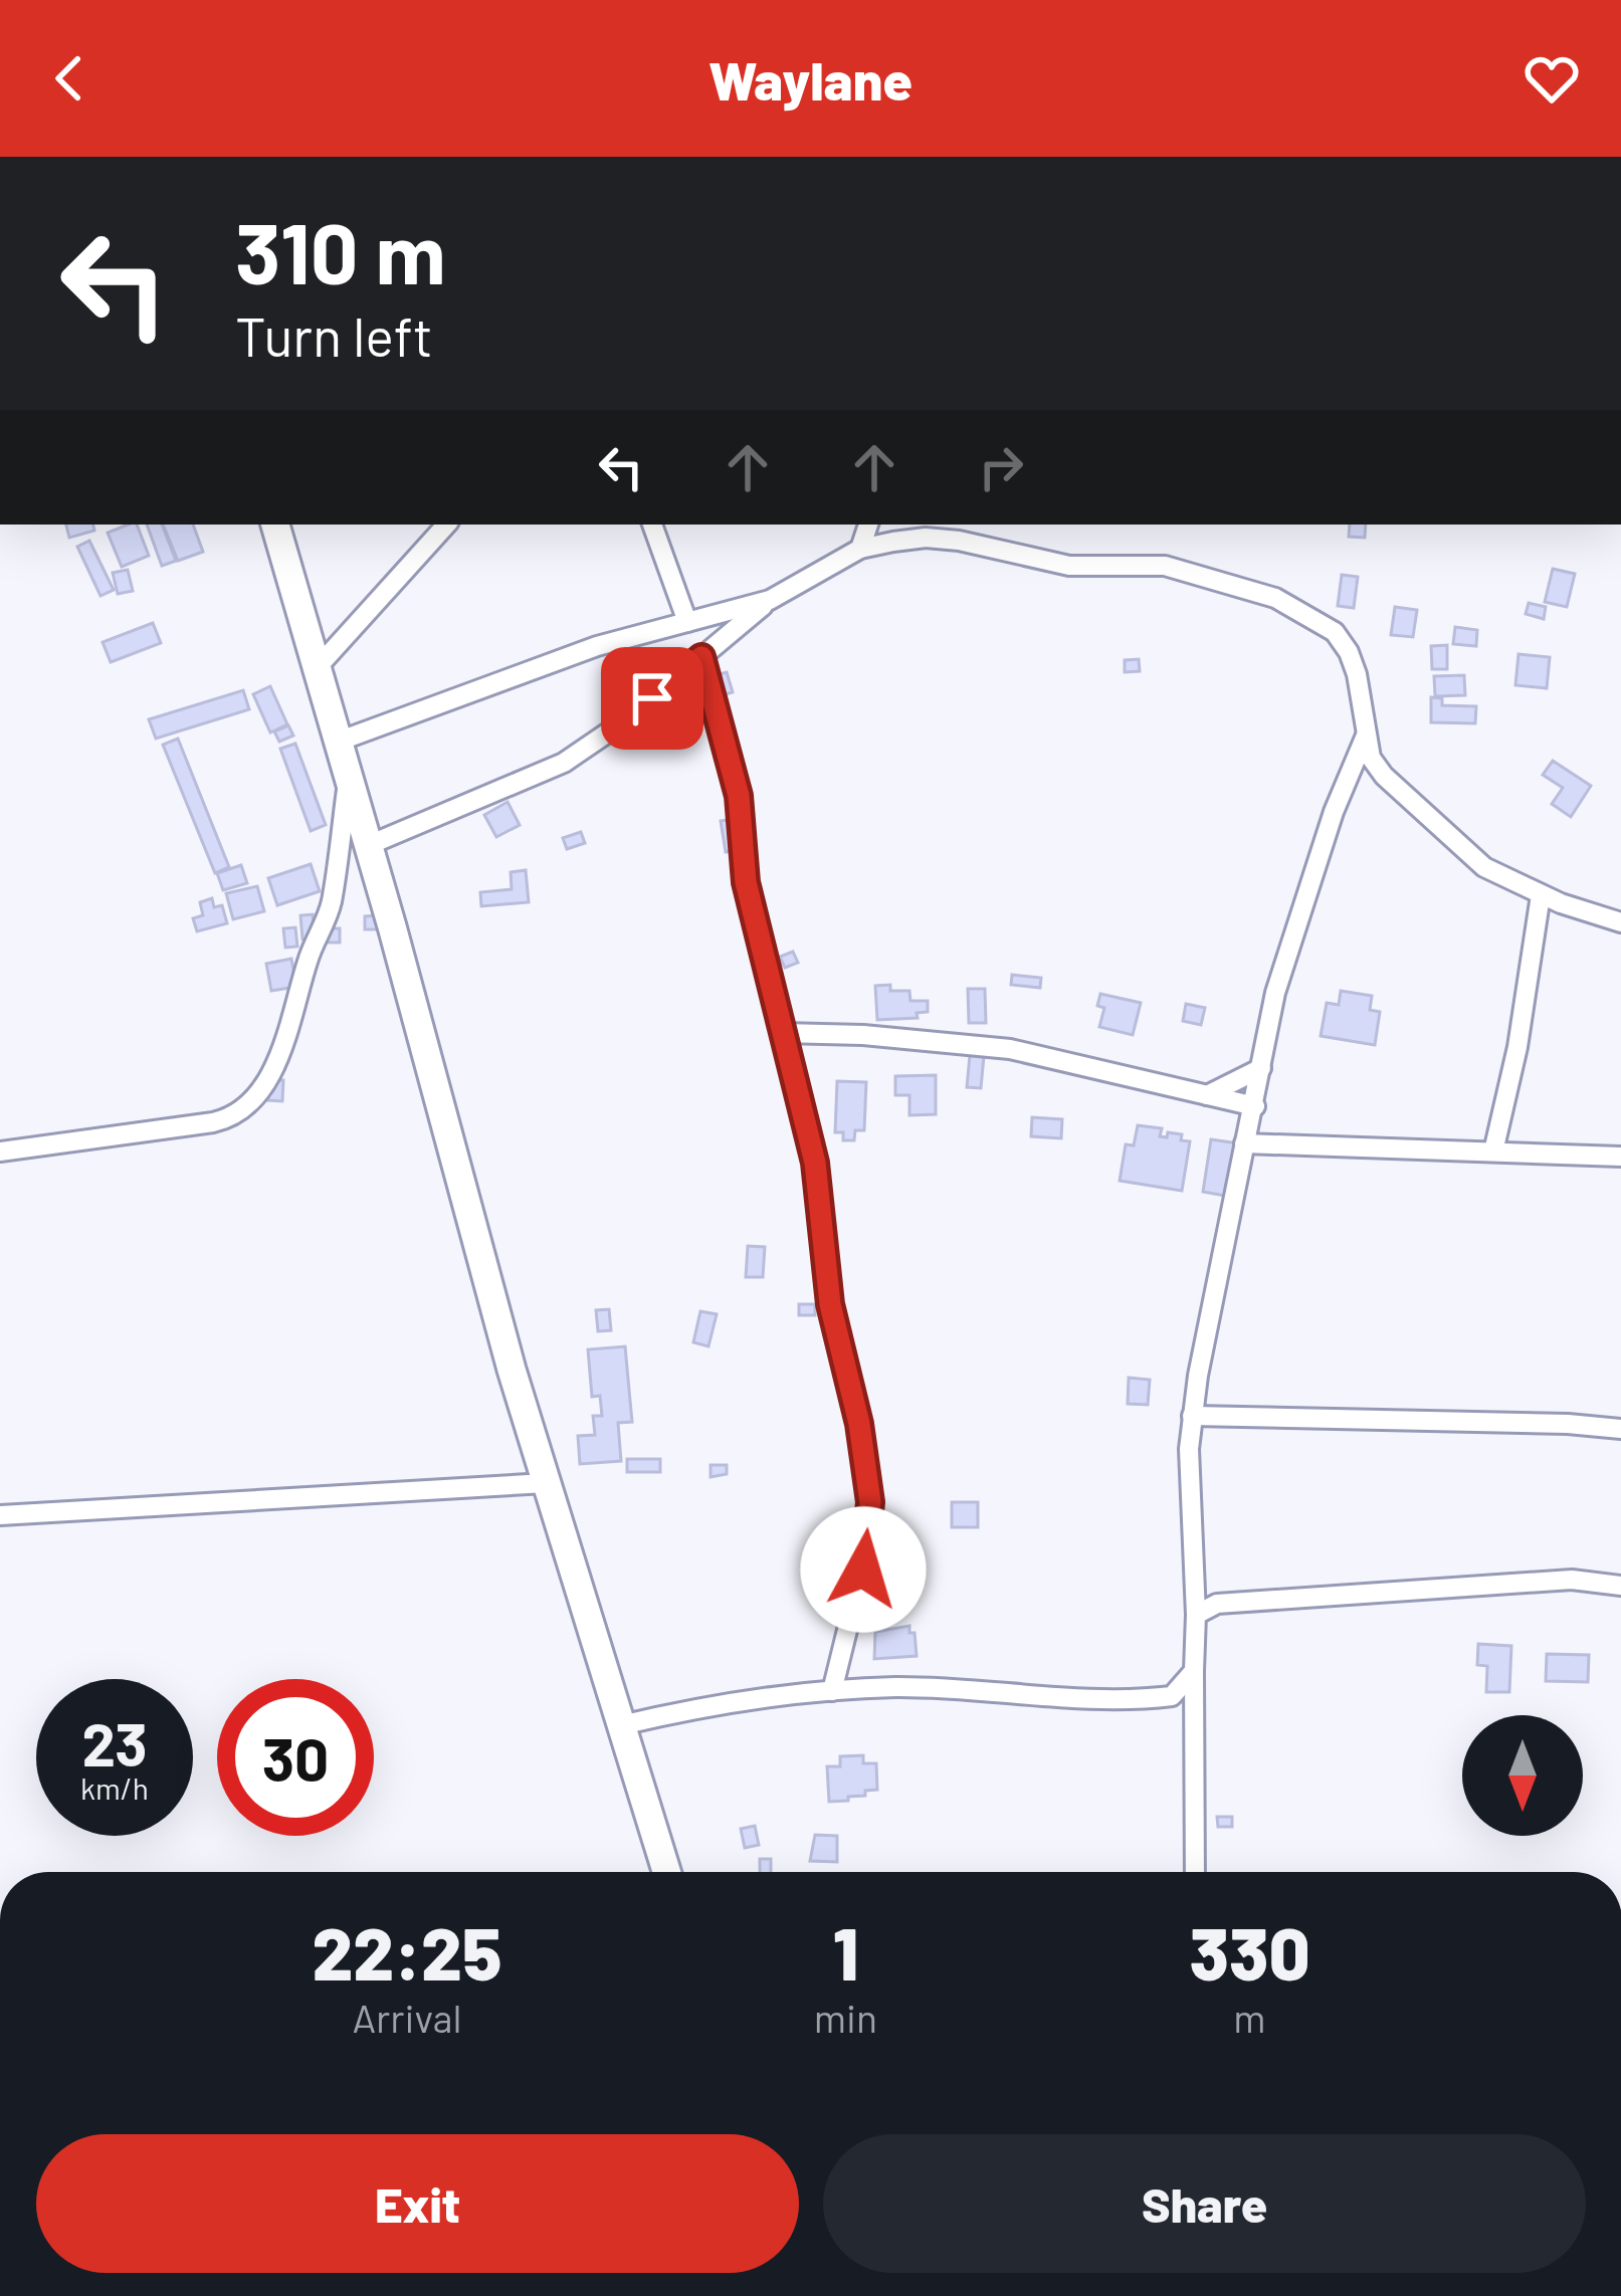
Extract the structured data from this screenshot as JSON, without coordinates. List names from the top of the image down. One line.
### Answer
{"north":"bottom","page":{"header":"Waylane","turn":["310 m","Turn left"],"speed":"23 km/h","limit":"30","eta":["22:25","Arrival","1","min","330","m"],"buttons":["Exit","Share"]}}
